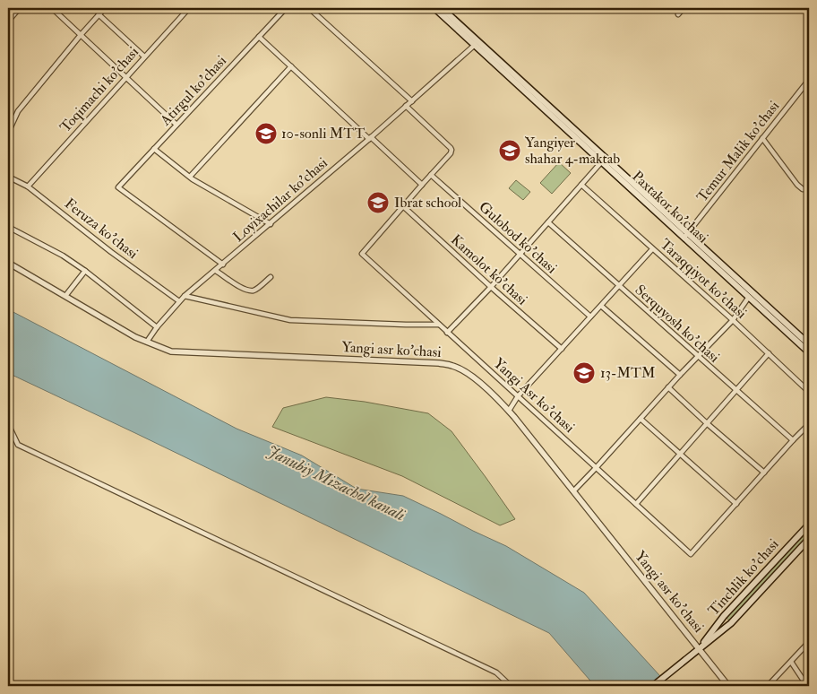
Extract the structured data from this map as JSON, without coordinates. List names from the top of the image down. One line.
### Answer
{"streets":{"main road":["Paxtakor ko'chasi","Tinchlik ko'chasi"],"street":["Toqimachi ko'chasi","Atirgul ko'chasi","Temur Malik ko'chasi","Loyixachilar ko'chasi","Feruza ko'chasi","Gulobod ko'chasi","Kamolot ko'chasi","Taraqqiyot ko'chasi","Serquyosh ko'chasi","Yangi asr ko'chasi","Yangi Asr ko'chasi"]},"crossings":[["Toqimachi ko'chasi","Feruza ko'chasi"],["Atirgul ko'chasi","Loyixachilar ko'chasi"],["Temur Malik ko'chasi","Paxtakor ko'chasi"],["Loyixachilar ko'chasi","Paxtakor ko'chasi"],["Loyixachilar ko'chasi","Feruza ko'chasi"],["Loyixachilar ko'chasi","Yangi asr ko'chasi"],["Kamolot ko'chasi","Yangi Asr ko'chasi"],["Yangi asr ko'chasi","Tinchlik ko'chasi"]],"water":["Janubiy Mizachol kanali"],"places":{"school or university":["10-sonli MTT","Yangiyer shahar 4-maktab","Ibrat school","13-MTM"]}}
